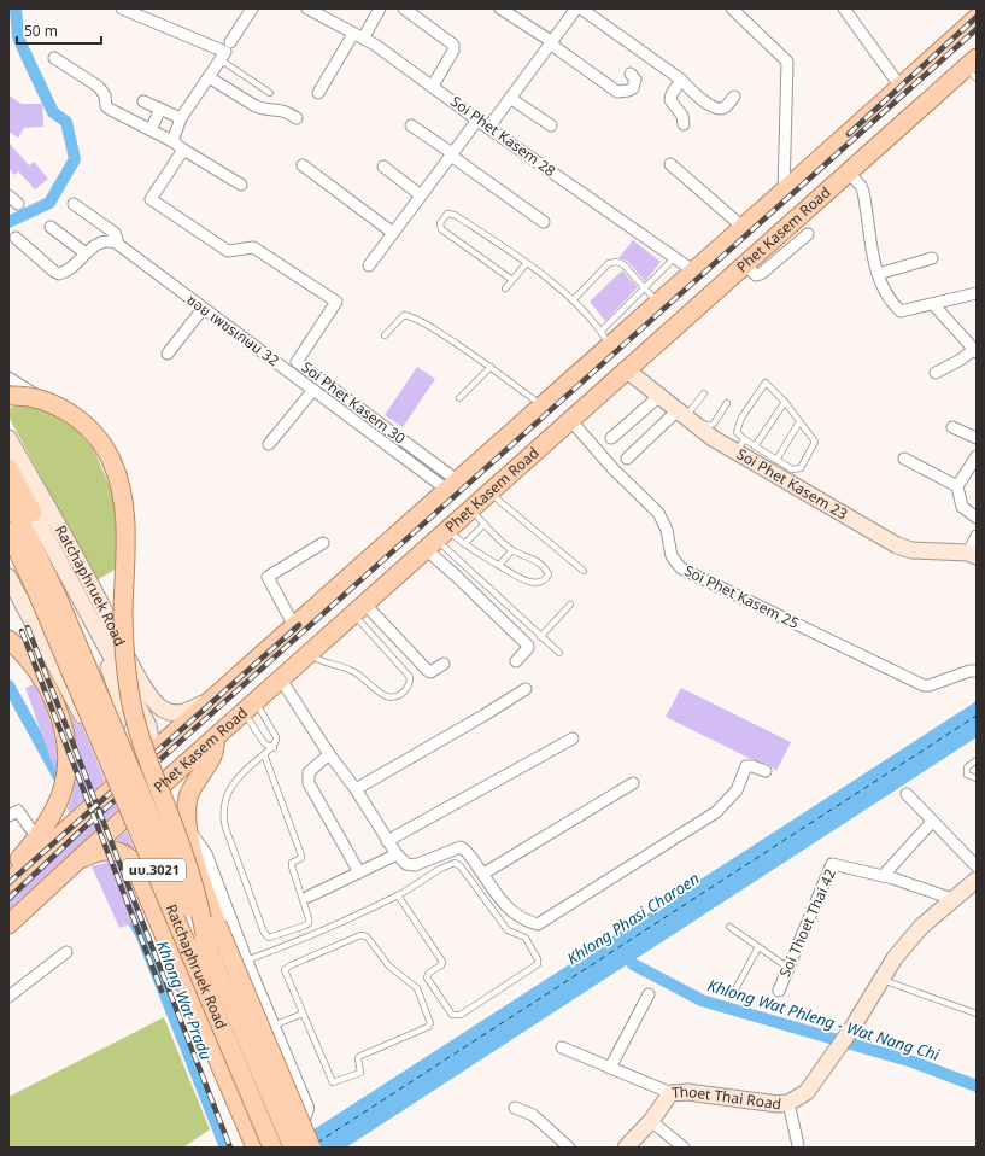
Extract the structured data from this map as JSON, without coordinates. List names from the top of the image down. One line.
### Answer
{"streets":{"main road":["Phet Kasem Road","Soi Phet Kasem 23","Ratchaphruek Road","นบ.3021","Thoet Thai Road"],"street":["Soi Phet Kasem 28","ซอย เพชรเกษม 32","Soi Phet Kasem 30","Soi Phet Kasem 25","Soi Thoet Thai 42"]},"crossings":[["Soi Phet Kasem 28","Phet Kasem Road"],["Phet Kasem Road","ซอย เพชรเกษม 32"],["Phet Kasem Road","Soi Phet Kasem 30"],["Phet Kasem Road","Soi Phet Kasem 23"],["Phet Kasem Road","Ratchaphruek Road"],["Phet Kasem Road","Soi Phet Kasem 25"],["ซอย เพชรเกษม 32","Soi Phet Kasem 30"],["Soi Thoet Thai 42","Thoet Thai Road"]],"water":["Khlong Phasi Charoen","Khlong Wat Pradu","Khlong Wat Phleng - Wat Nang Chi"],"scale_bar":"50 m"}
